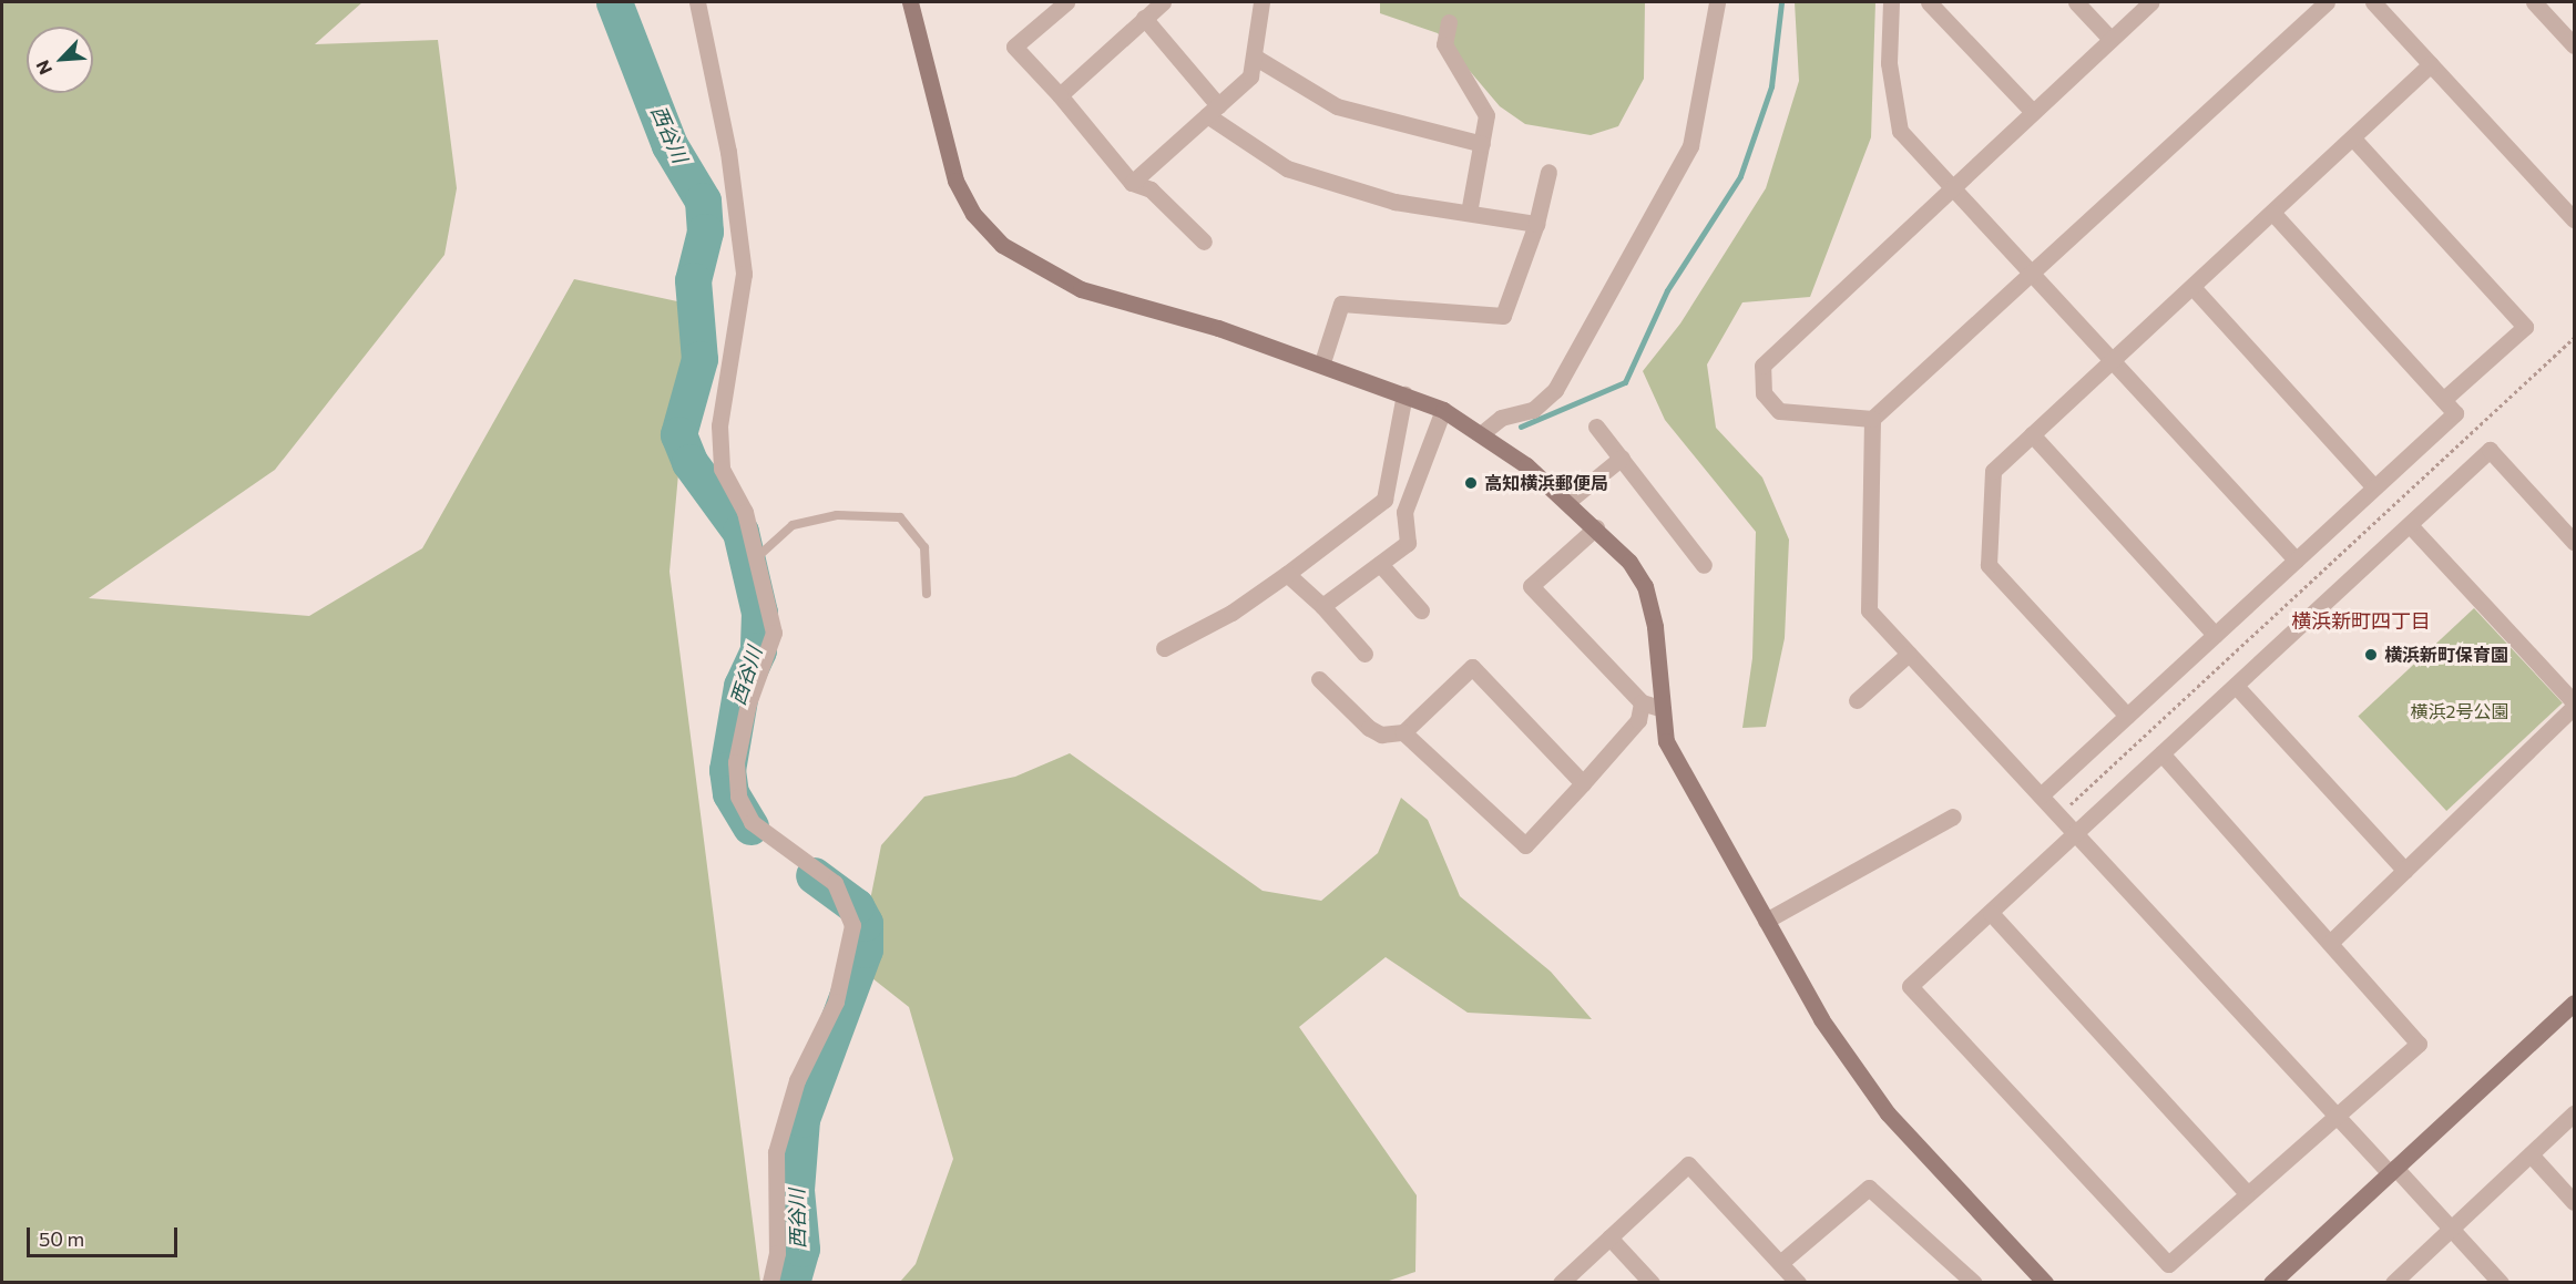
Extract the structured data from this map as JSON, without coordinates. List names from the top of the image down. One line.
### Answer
{"districts":["横浜新町四丁目"],"water":["西谷川"],"parks":["横浜2号公園"],"places":["高知横浜郵便局","横浜新町保育園"],"scale_bar":"50 m","north":"bottom left"}
